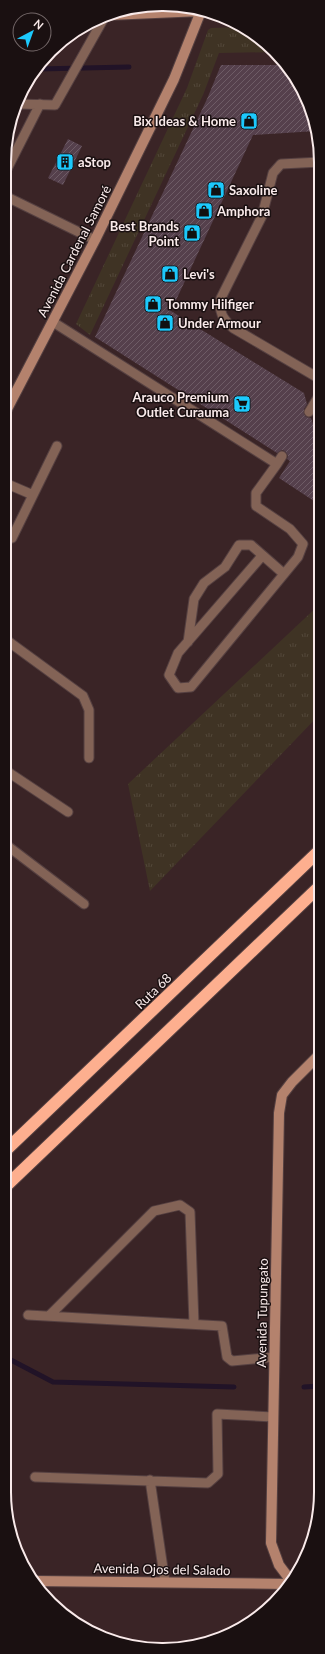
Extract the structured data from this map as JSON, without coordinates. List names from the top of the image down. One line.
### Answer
{"streets":{"highway":["Ruta 68"],"main road":["Avenida Cardenal Samoré","Avenida Tupungato","Avenida Ojos del Salado"]},"places":{"shop":["Bix Ideas & Home","Saxoline","Amphora","Best Brands Point","Levi's","Tommy Hilfiger","Under Armour"],"building":["aStop"],"supermarket":["Arauco Premium Outlet Curauma"]},"north":"top right"}
